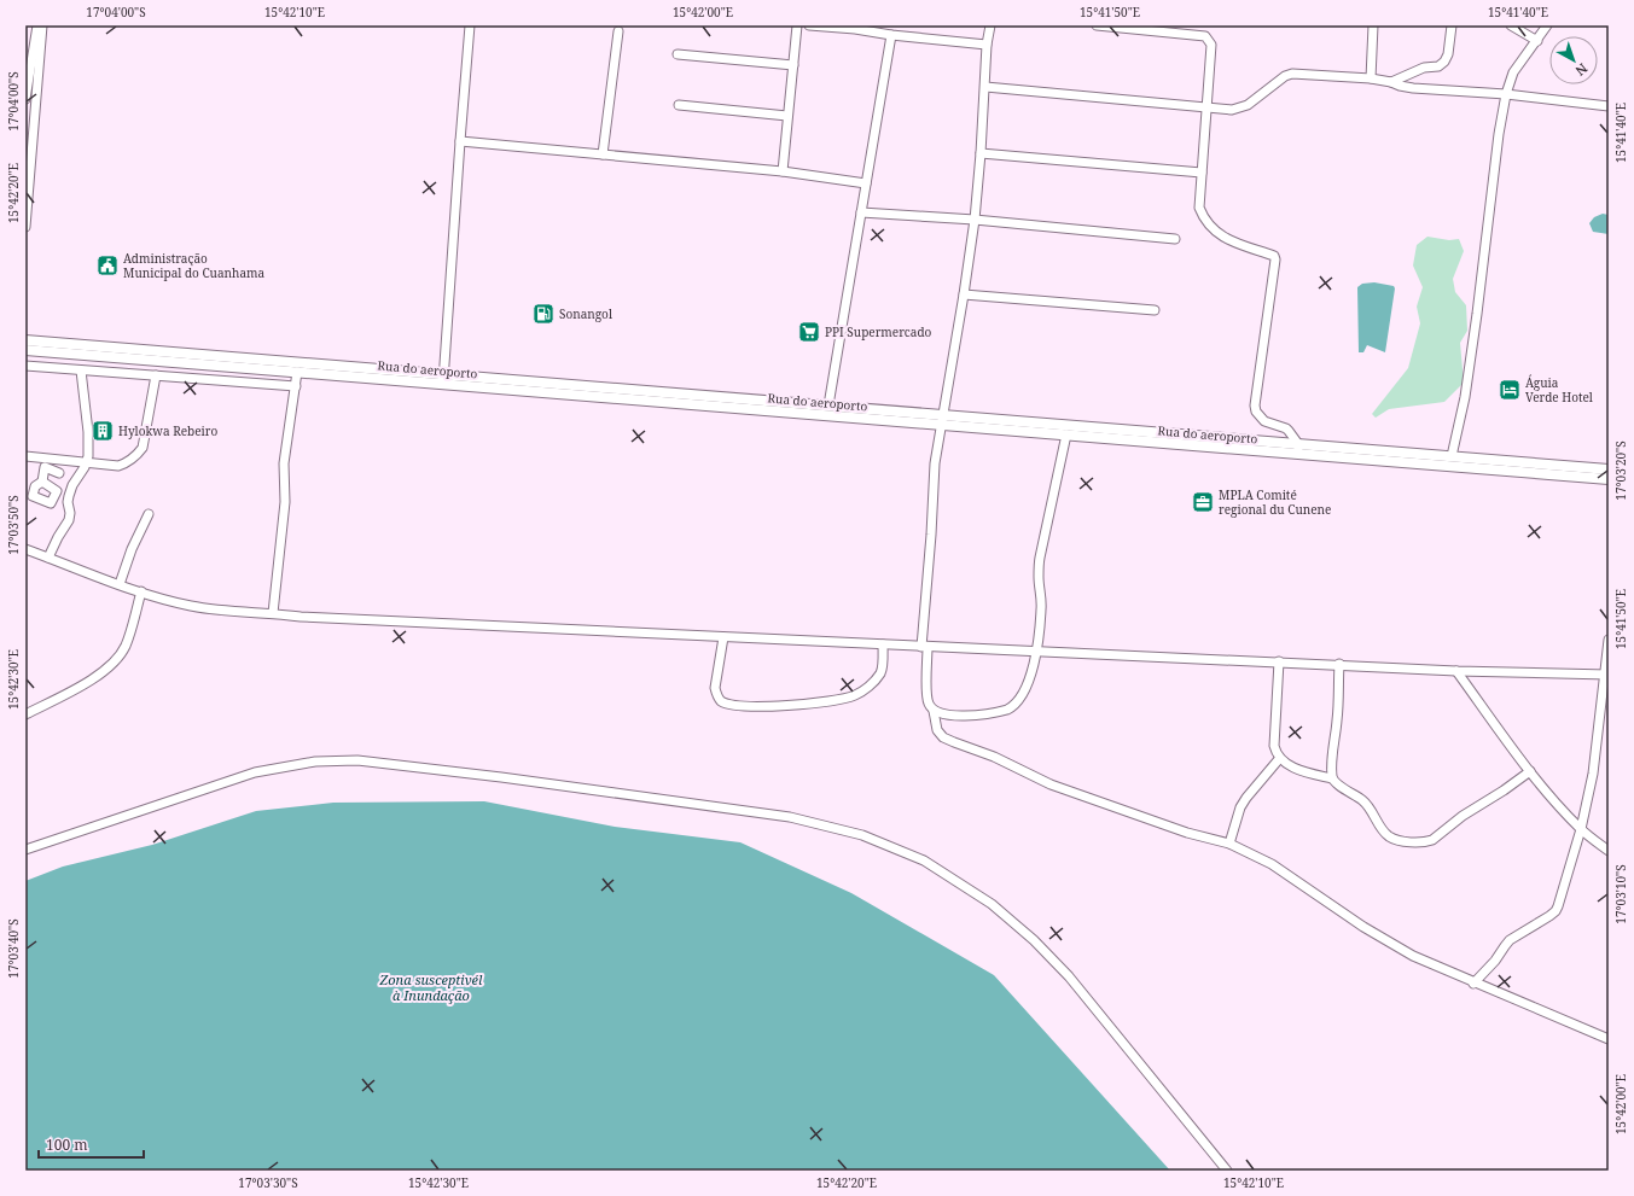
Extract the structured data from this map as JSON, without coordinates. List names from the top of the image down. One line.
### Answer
{"streets":{"main road":["Rua do aeroporto"]},"water":["Zona susceptivél à Inundação"],"places":{"public building":["Administração Municipal do Cuanhama"],"fuel station":["Sonangol"],"supermarket":["PPI Supermercado"],"hotel":["Águia Verde Hotel"],"building":["Hylokwa Rebeiro"],"office":["MPLA Comité regional du Cunene"]},"scale_bar":"100 m","north":"bottom right","coordinates":["17°04'00\"S","15°42'10\"E","15°42'00\"E","15°41'50\"E","15°41'40\"E","15°42'20\"E","17°03'20\"S","17°03'50\"S","15°42'30\"E","17°03'10\"S","17°03'40\"S","17°03'30\"S"]}
